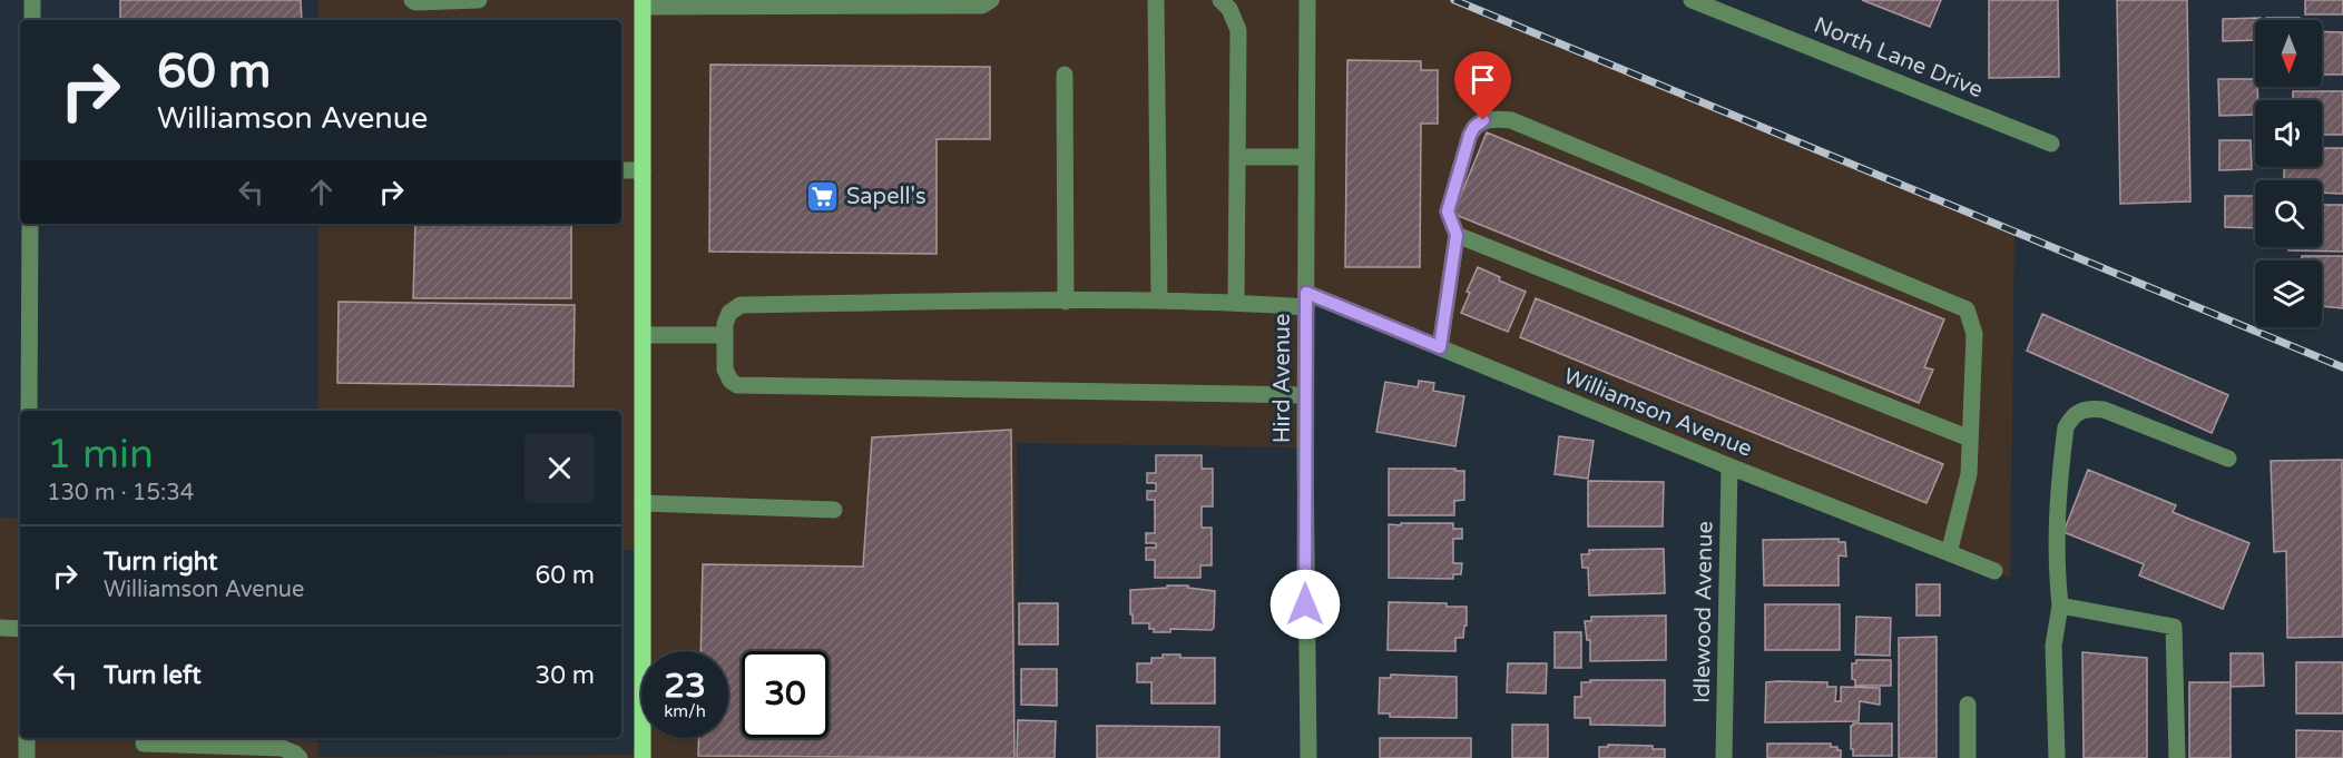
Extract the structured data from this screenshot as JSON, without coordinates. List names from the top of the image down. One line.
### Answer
{"streets":{"street":["North Lane Drive","Hird Avenue","Williamson Avenue","Idlewood Avenue"]},"crossings":[["Hird Avenue","Williamson Avenue"],["Williamson Avenue","Idlewood Avenue"]],"places":{"supermarket":["Sapell's"]},"north":"bottom","page":{"turn":["60 m","Williamson Avenue"],"heading":["1 min","130 m · 15:34"],"list":[{"name":"Turn right","note":"Williamson Avenue","value":"60 m"},{"name":"Turn left","value":"30 m"}],"speed":"23 km/h","limit":"30"}}
